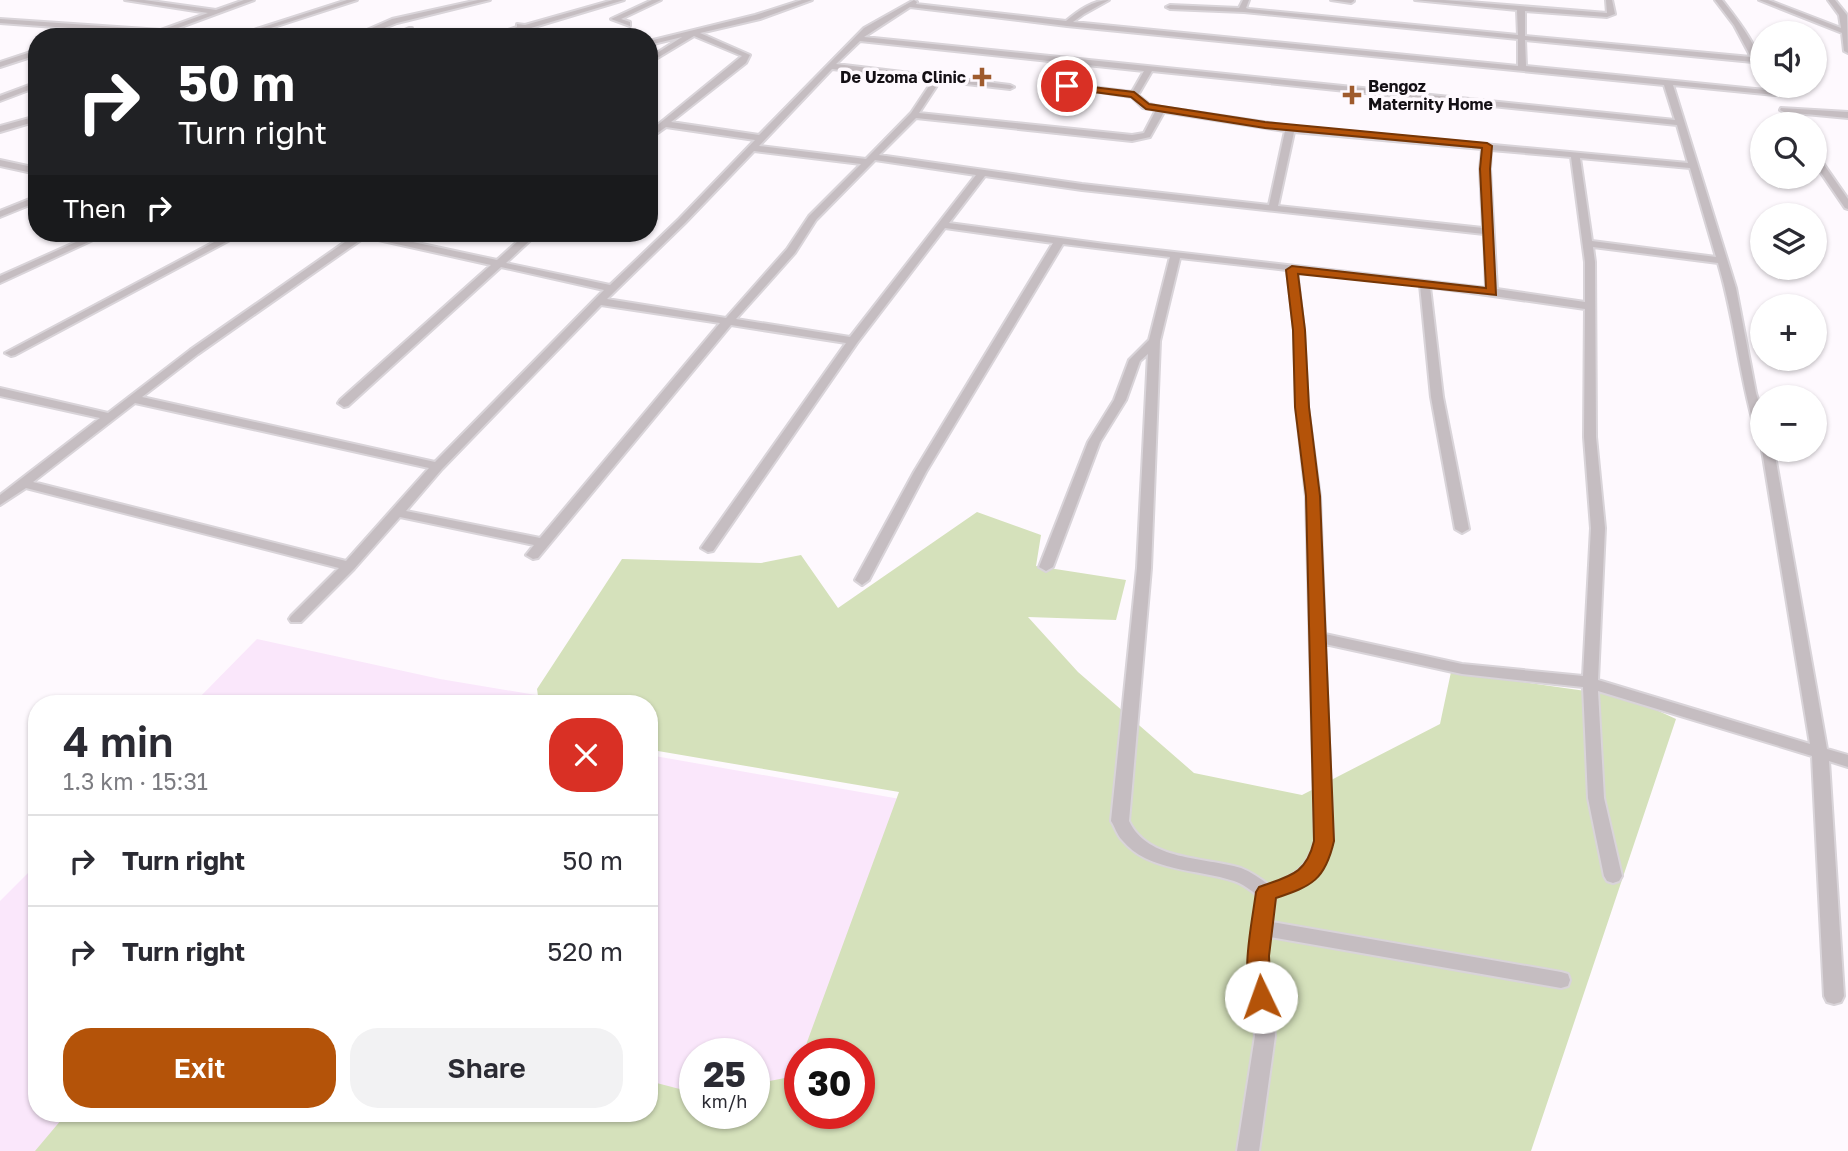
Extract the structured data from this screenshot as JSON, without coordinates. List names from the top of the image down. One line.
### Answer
{"places":{"health":["De Uzoma Clinic","Bengoz Maternity Home"]},"page":{"map_buttons":["+","−"],"turn":["50 m","Turn right"],"then":"Then","heading":["4 min","1.3 km · 15:31"],"list":[{"name":"Turn right","value":"50 m"},{"name":"Turn right","value":"520 m"}],"buttons":["Exit","Share"],"speed":"25 km/h","limit":"30"}}
